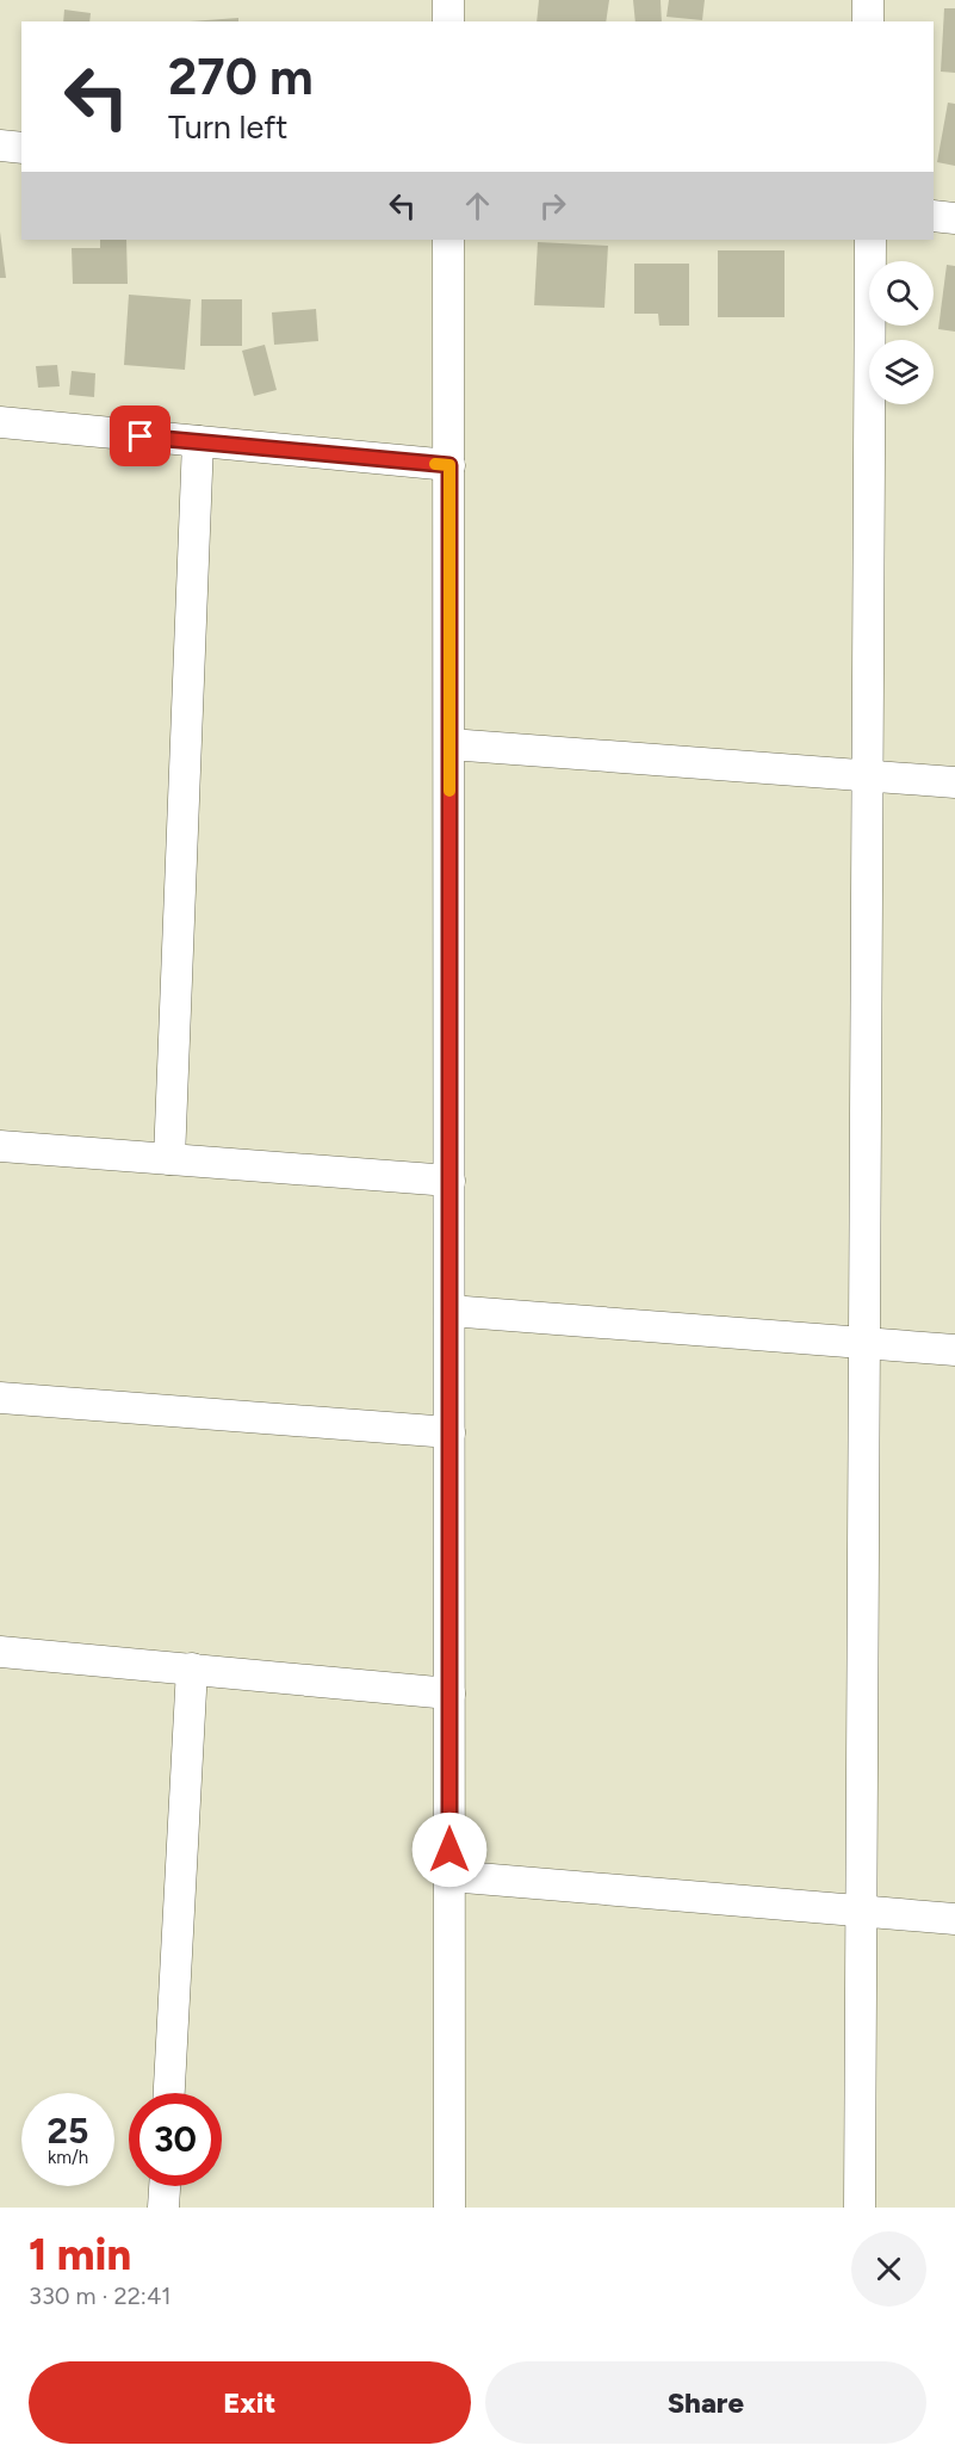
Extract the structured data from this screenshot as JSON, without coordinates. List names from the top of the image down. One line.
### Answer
{"page":{"turn":["270 m","Turn left"],"speed":"25 km/h","limit":"30","heading":["1 min","330 m · 22:41"],"buttons":["Exit","Share"]}}
